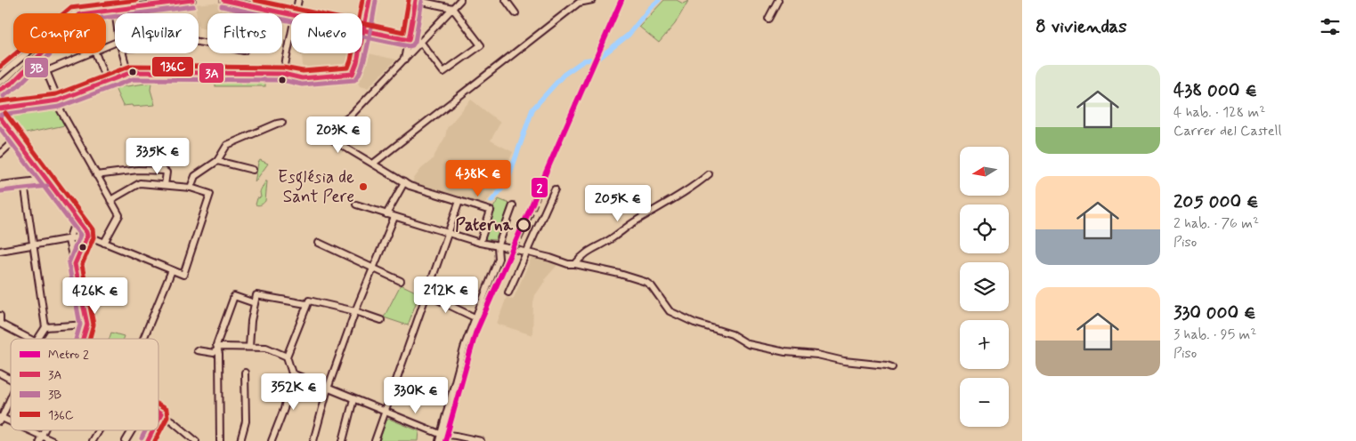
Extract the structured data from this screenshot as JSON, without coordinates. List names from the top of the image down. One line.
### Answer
{"places":["Església de Sant Pere","Paterna"],"lines":["metro line 2","transit line 3A","transit line 136C","transit line 3B"],"legend":["Metro 2","3A","3B","136C"],"north":"left","page":{"heading":"8 viviendas","chip":["Comprar","Alquilar","Filtros","Nuevo"],"list":[{"name":"438 000 €","note":"4 hab. · 128 m² · Carrer del Castell"},{"name":"205 000 €","note":"2 hab. · 76 m² · Piso"},{"name":"330 000 €","note":"3 hab. · 95 m² · Piso"}],"price":["203K €","335K €","438K €","205K €","212K €","426K €","352K €","330K €"],"map_buttons":["+","−"]}}
